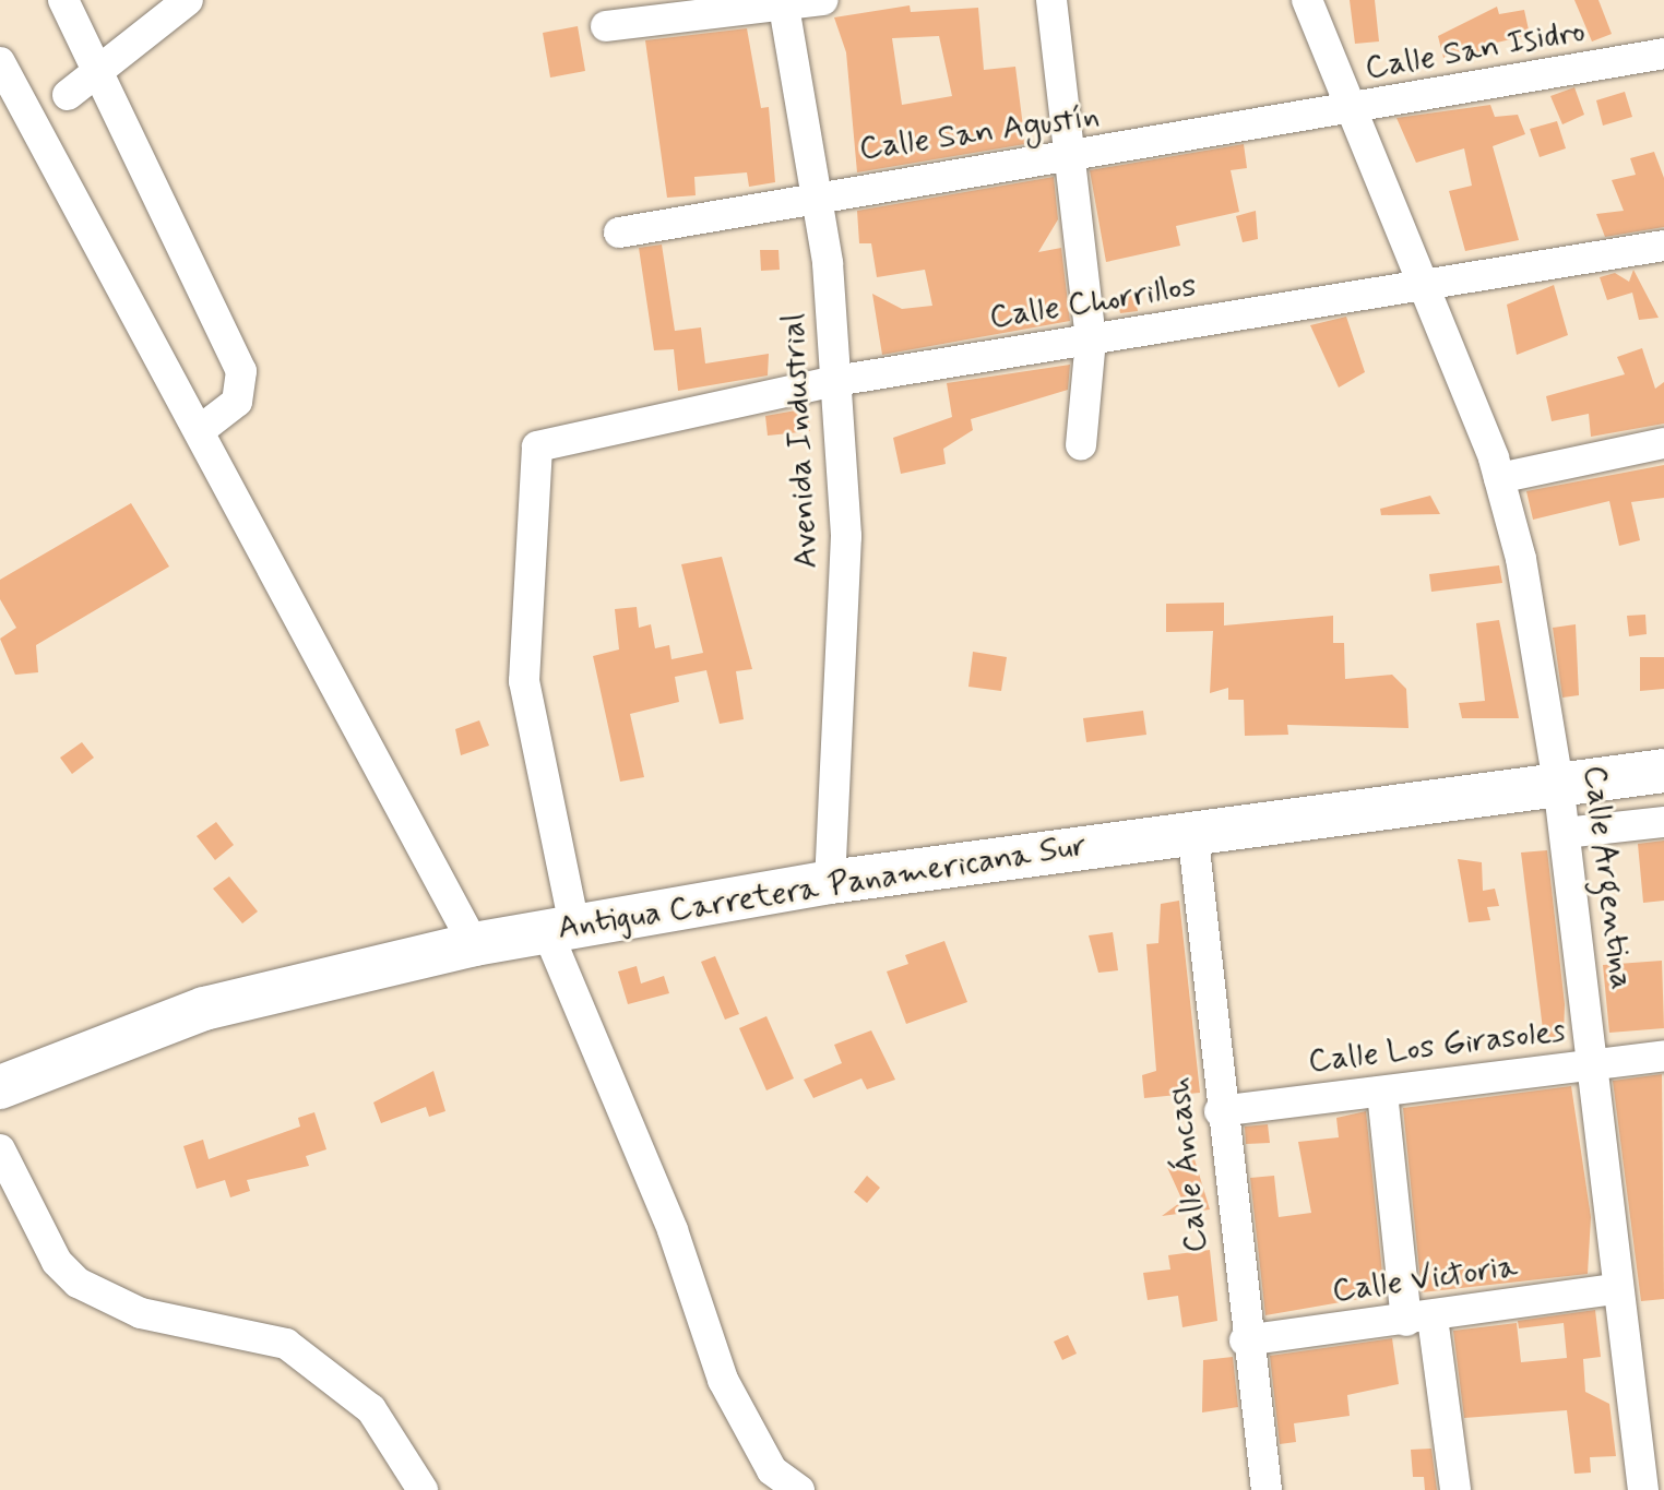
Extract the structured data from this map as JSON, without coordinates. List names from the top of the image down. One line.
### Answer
{"streets":{"highway":["Antigua Carretera Panamericana Sur"],"street":["Calle San Isidro","Calle San Agustín","Calle Chorrillos","Avenida Industrial","Calle Argentina","Calle Los Girasoles","Calle Áncash","Calle Victoria"]},"crossings":[["Calle San Isidro","Calle San Agustín"],["Calle San Isidro","Calle Argentina"],["Calle San Agustín","Avenida Industrial"],["Calle San Agustín","Calle Argentina"],["Calle Chorrillos","Avenida Industrial"],["Calle Chorrillos","Calle Argentina"],["Calle Chorrillos","Antigua Carretera Panamericana Sur"],["Avenida Industrial","Antigua Carretera Panamericana Sur"],["Calle Argentina","Antigua Carretera Panamericana Sur"],["Calle Argentina","Calle Los Girasoles"],["Calle Argentina","Calle Victoria"],["Antigua Carretera Panamericana Sur","Calle Áncash"],["Calle Los Girasoles","Calle Áncash"],["Calle Áncash","Calle Victoria"]]}
